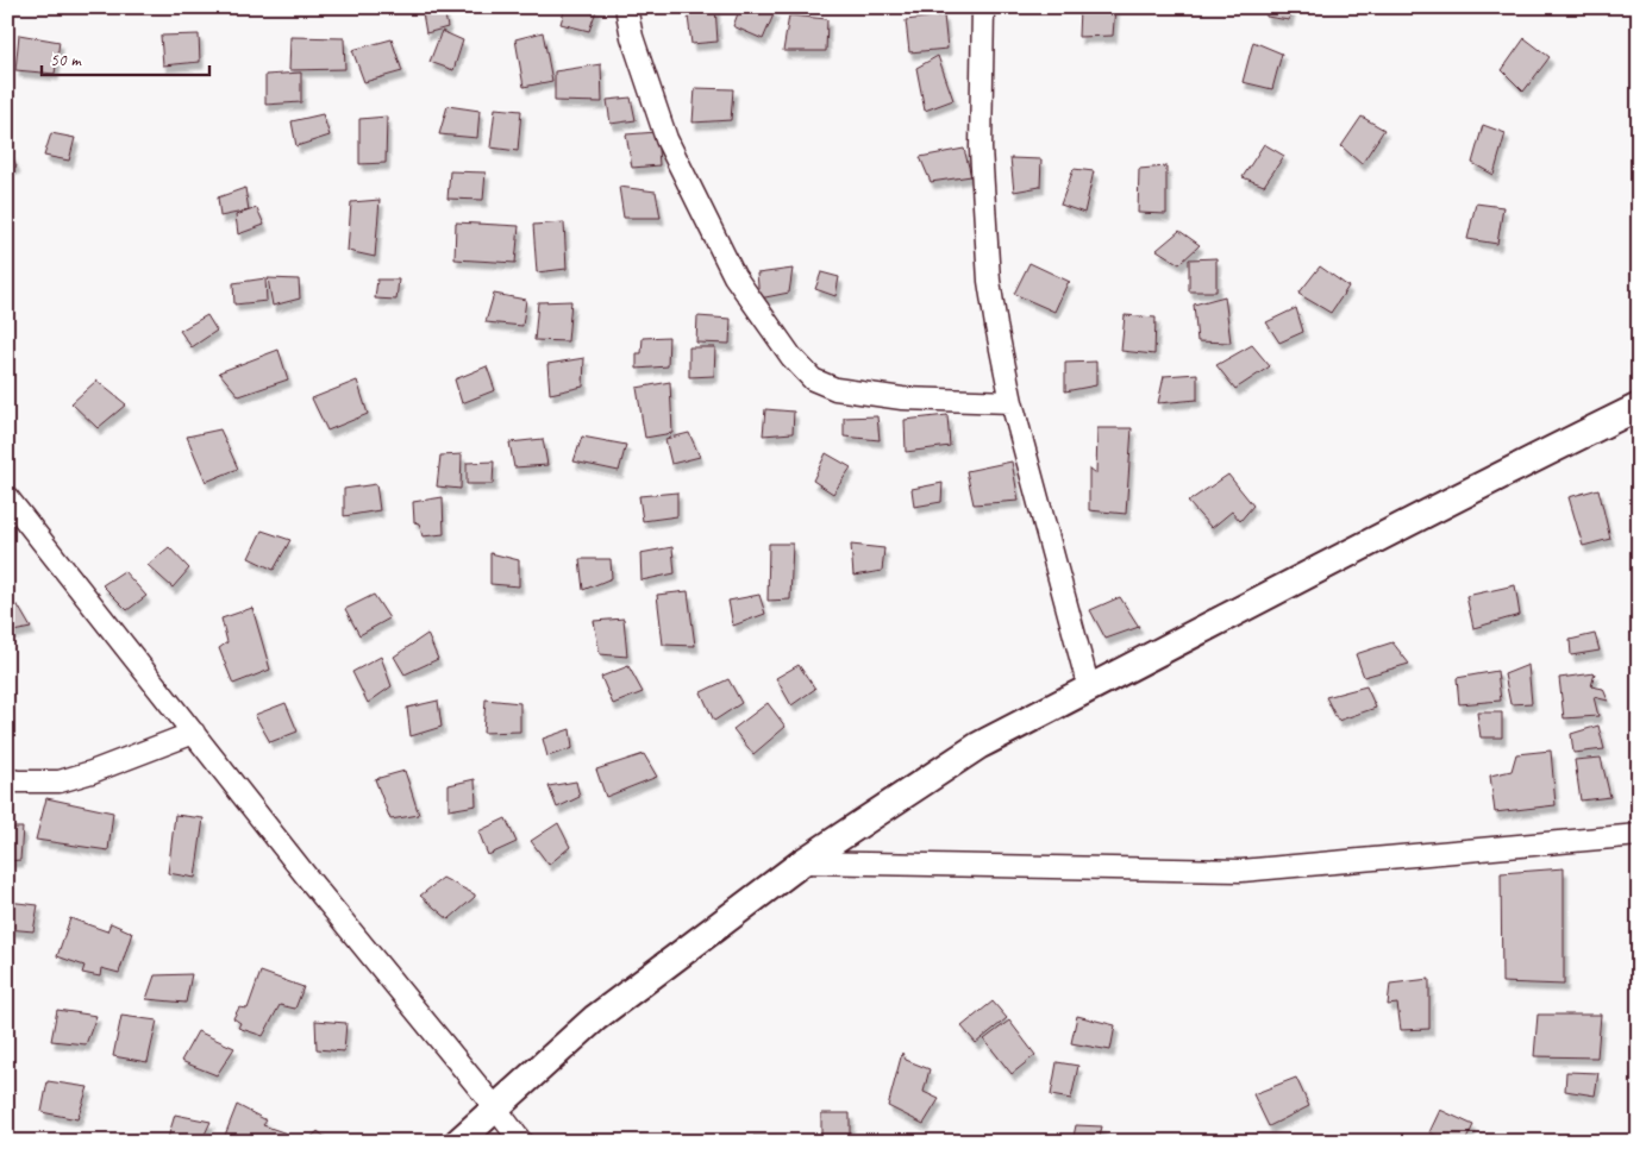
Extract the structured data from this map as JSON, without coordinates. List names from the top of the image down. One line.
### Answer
{"scale_bar":"50 m"}
